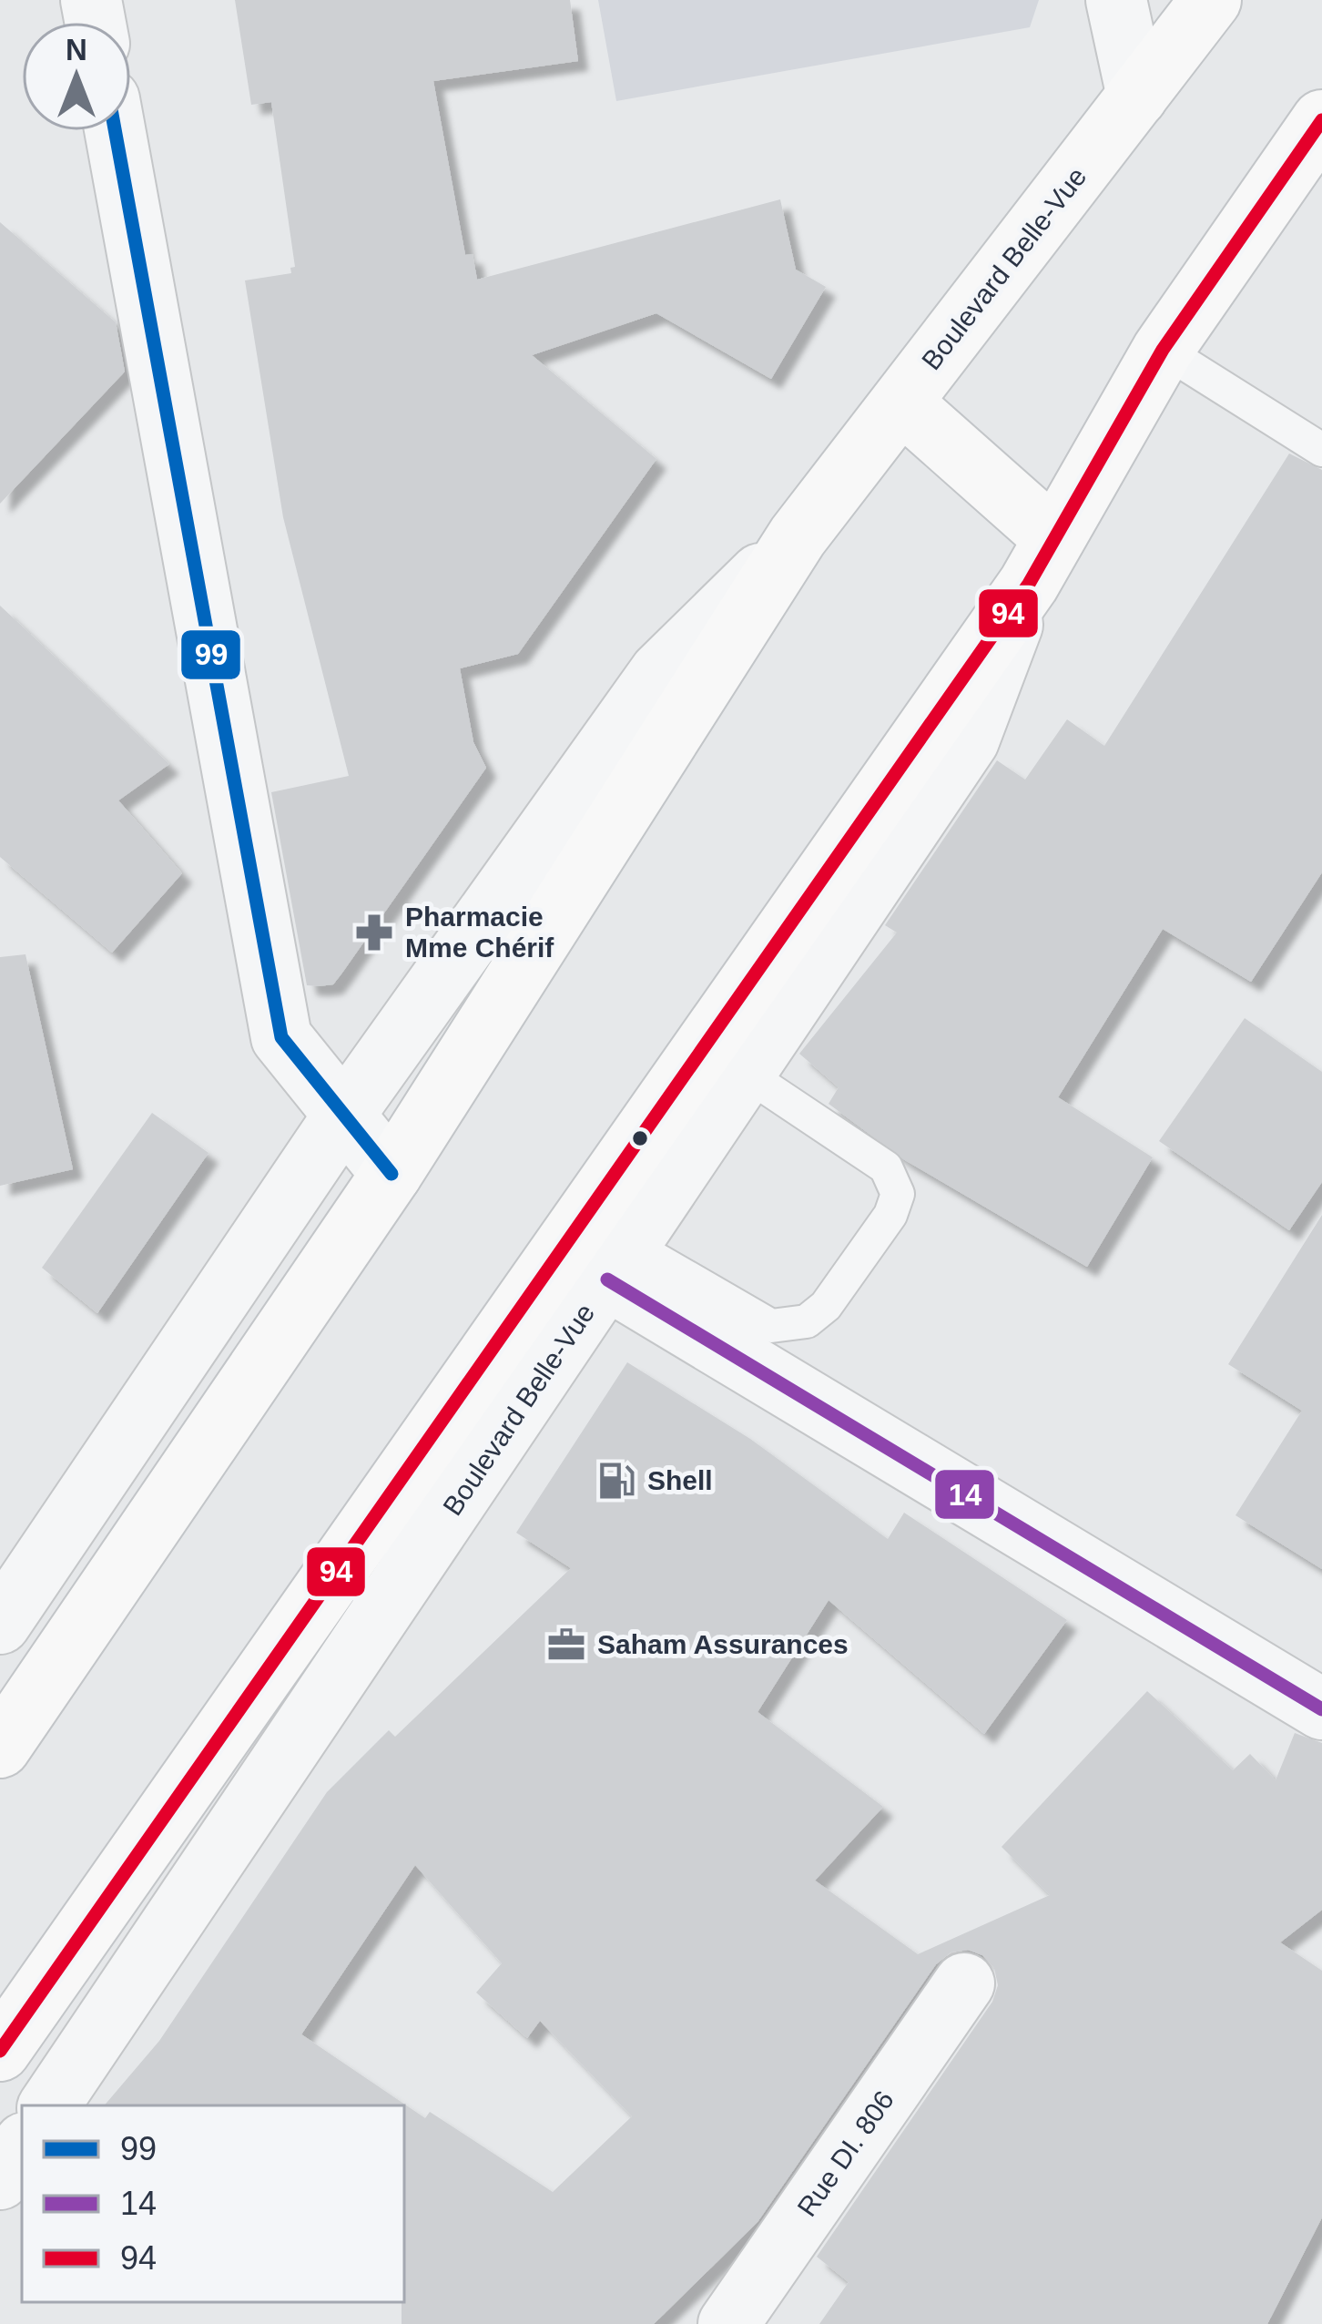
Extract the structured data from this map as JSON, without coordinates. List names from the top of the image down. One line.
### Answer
{"streets":{"main road":["Boulevard Belle-Vue"],"street":["Rue DI. 806"]},"places":{"pharmacy":["Pharmacie Mme Chérif"],"fuel station":["Shell"],"office":["Saham Assurances"]},"lines":["transit line 94","transit line 99","transit line 14"],"legend":["99","14","94"],"north":"top"}
